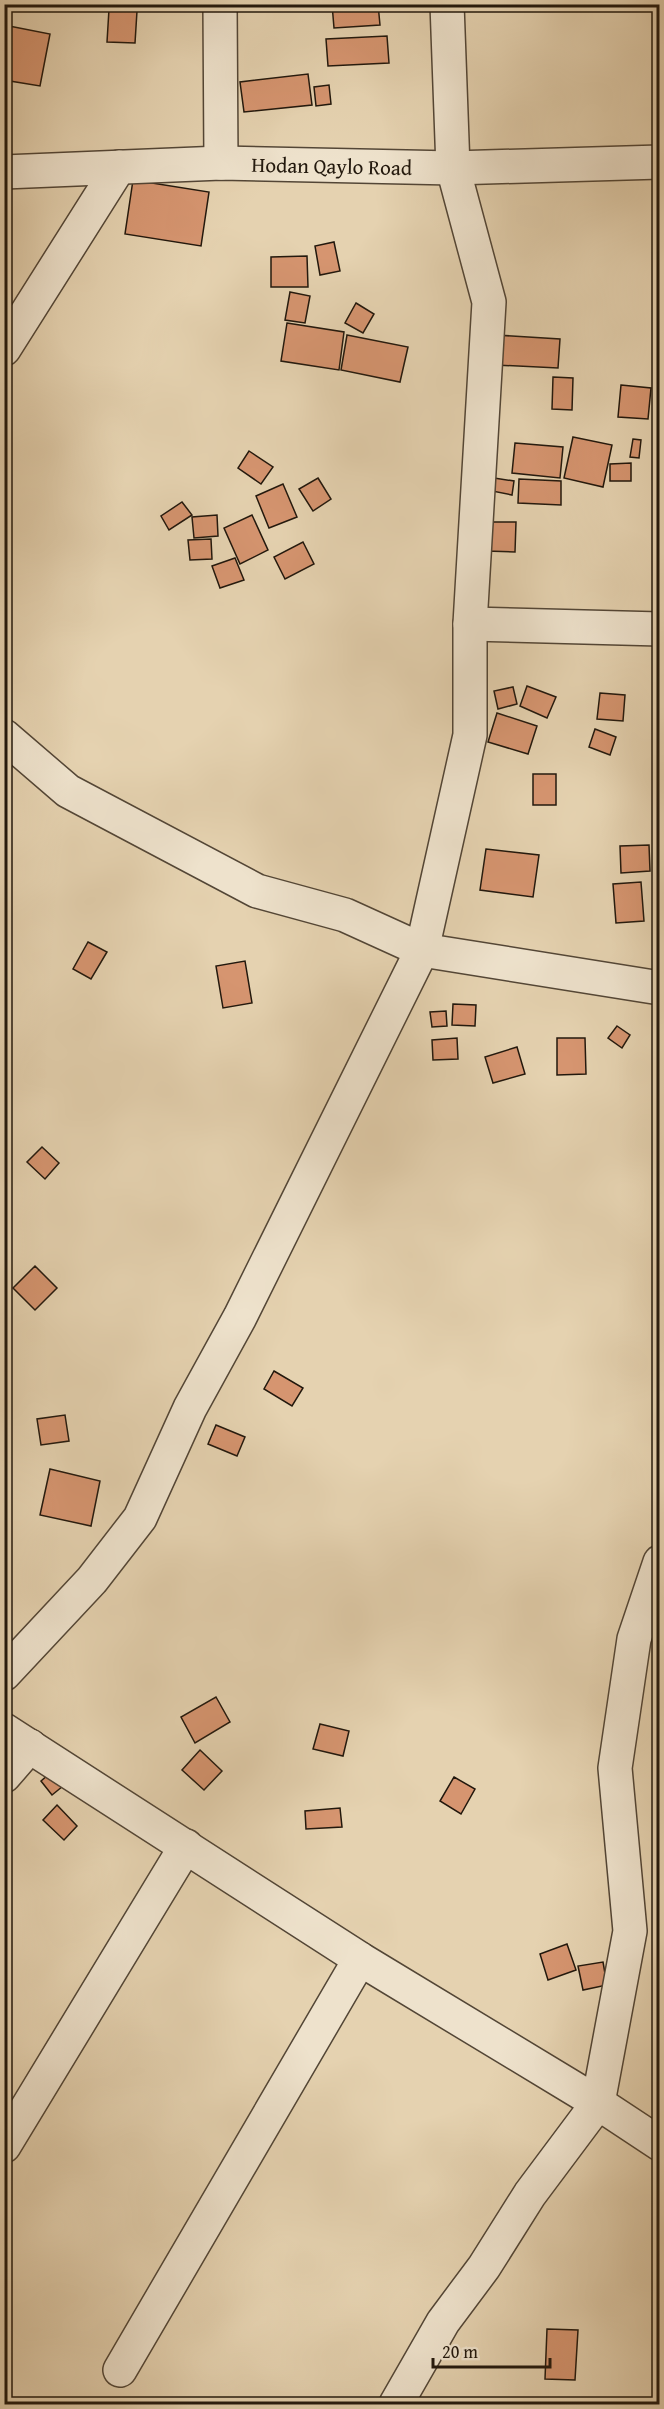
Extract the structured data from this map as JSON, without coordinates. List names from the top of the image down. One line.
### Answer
{"streets":{"street":["Hodan Qaylo Road"]},"scale_bar":"20 m"}
